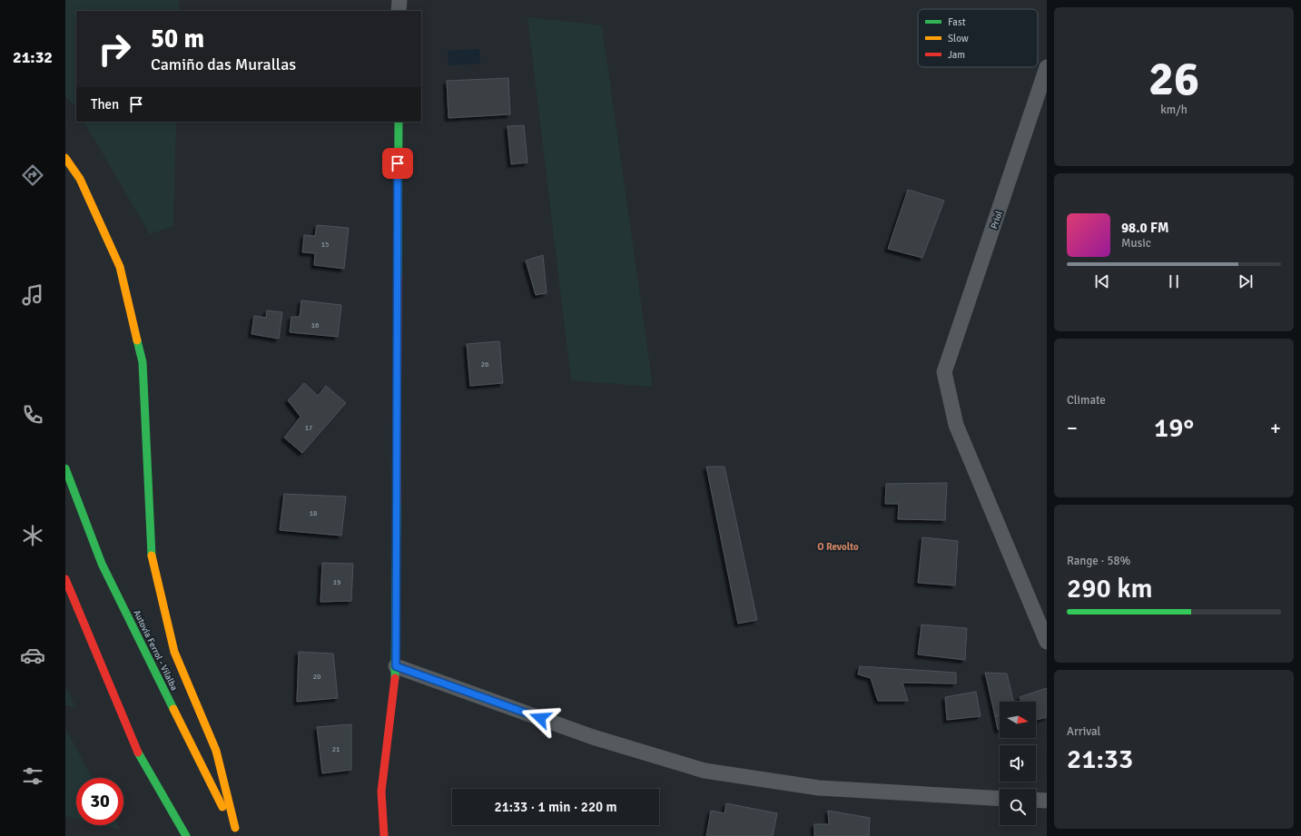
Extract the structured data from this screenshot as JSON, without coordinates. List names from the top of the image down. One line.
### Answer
{"streets":{"main road":["Autovía Ferrol - Vilalba"],"street":["Priol"]},"districts":["O Revolto"],"house_numbers":["15","16","26","17","18","19","20","21"],"legend":["Fast","Slow","Jam"],"north":"right","page":{"tabs":"21:32","tile":[["26","km/h"],"Climate",["Range · 58%","290 km"],["Arrival","21:33"]],"turn":["50 m","Camiño das Murallas"],"then":"Then","song":["98.0 FM","Music"],"heat":["−","19°","+"],"limit":"30","trip":"21:33 · 1 min · 220 m"}}
